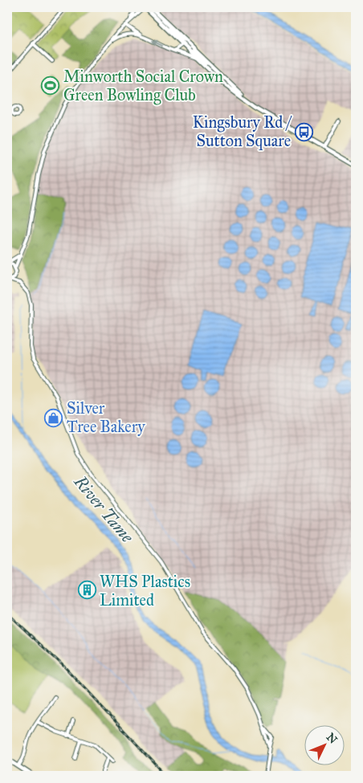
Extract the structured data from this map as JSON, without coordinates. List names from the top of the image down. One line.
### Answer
{"water":["River Tame"],"places":{"sports":["Minworth Social Crown Green Bowling Club"],"bus stop":["Kingsbury Rd / Sutton Square"],"shop":["Silver Tree Bakery"],"building":["WHS Plastics Limited"]},"north":"top right"}
